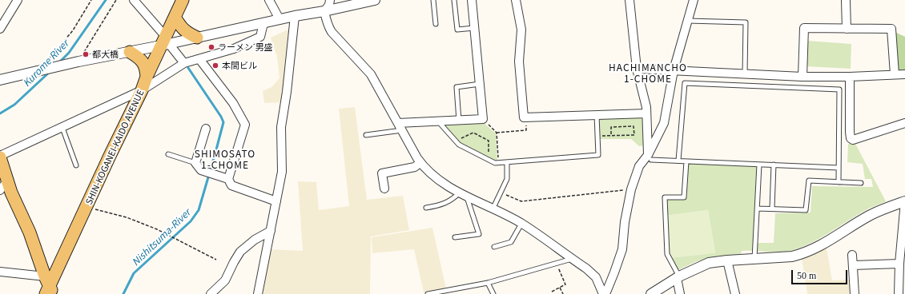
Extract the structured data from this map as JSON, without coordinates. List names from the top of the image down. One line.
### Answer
{"streets":{"main road":["SHIN-KOGANEI-KAIDO AVENUE"]},"districts":["HACHIMANCHO 1-CHOME","SHIMOSATO 1-CHOME"],"water":["Kurome River","Nishitsuma-River"],"places":["ラーメン 男盛","都大橋","本間ビル"],"scale_bar":"50 m"}
